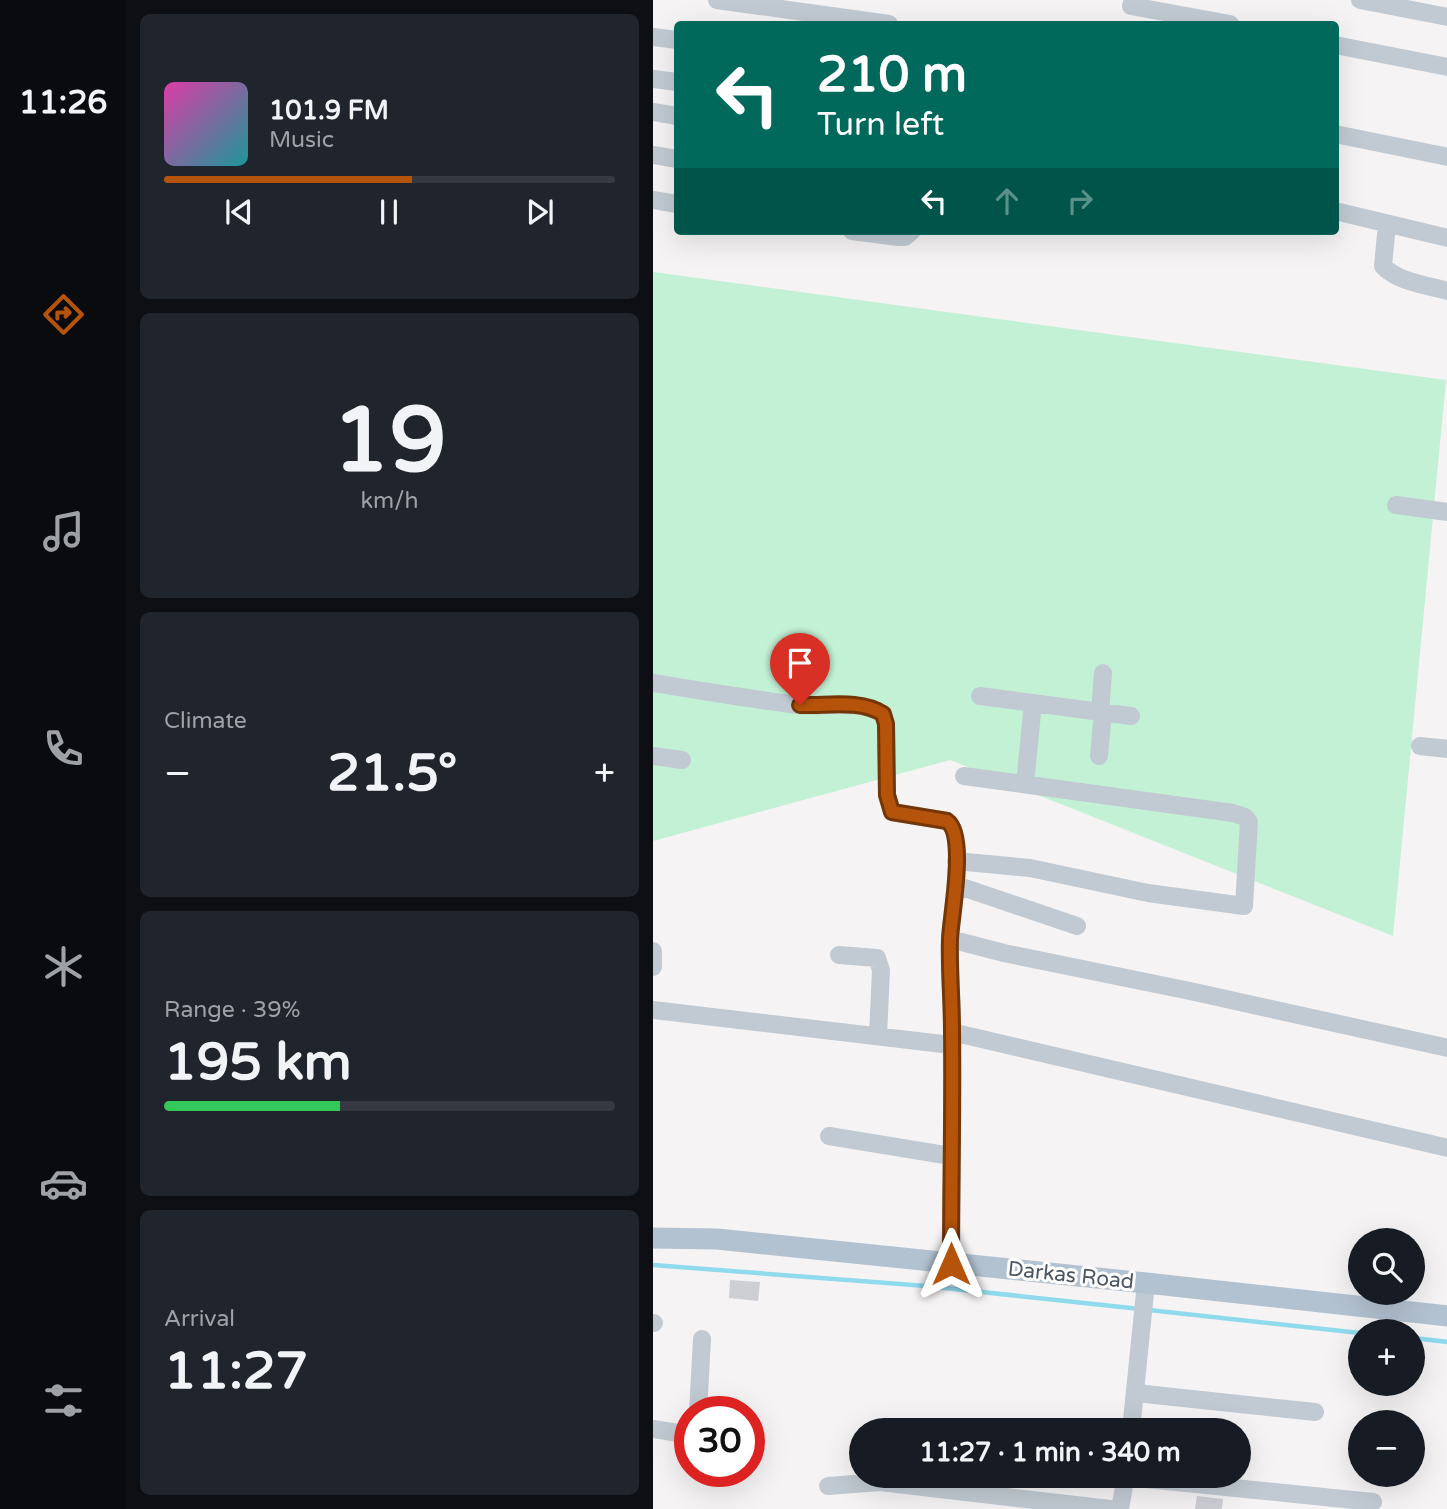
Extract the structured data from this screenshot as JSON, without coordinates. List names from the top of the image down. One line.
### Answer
{"streets":{"main road":["Darkas Road"]},"page":{"tabs":"11:26","turn":["210 m","Turn left"],"song":["101.9 FM","Music"],"tile":[["19","km/h"],"Climate",["Range · 39%","195 km"],["Arrival","11:27"]],"heat":["−","21.5°","+"],"map_buttons":["+","−"],"limit":"30","trip":"11:27 · 1 min · 340 m"}}
